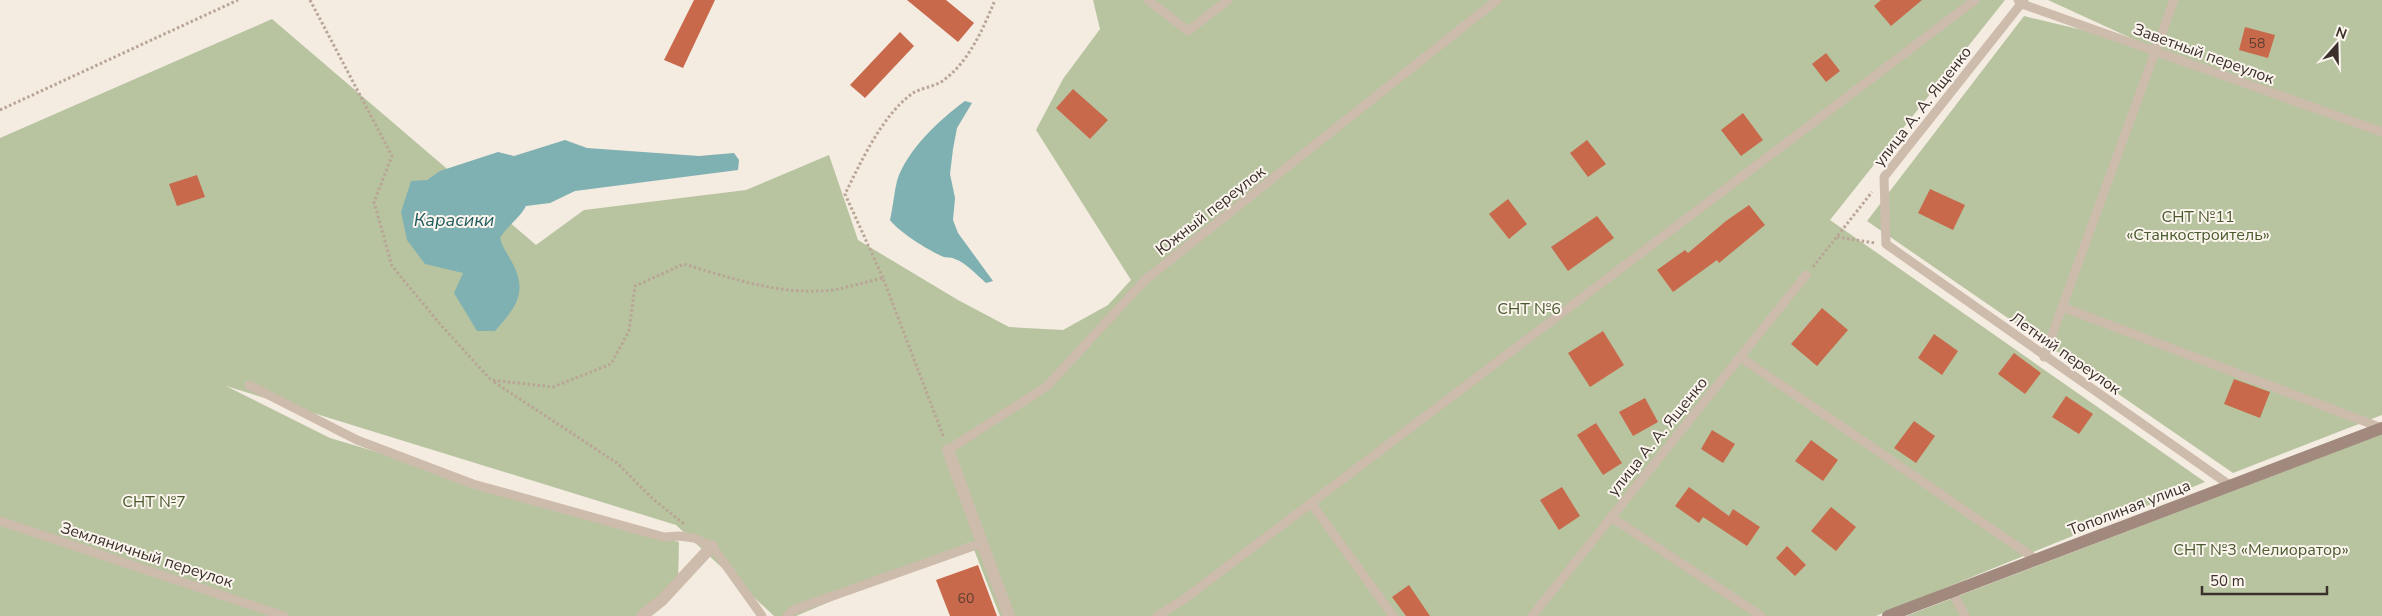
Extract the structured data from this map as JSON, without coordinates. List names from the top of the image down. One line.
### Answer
{"streets":{"street":["Тополиная улица"],"lane":["Заветный переулок","улица А. А. Ященко","Южный переулок","Летний переулок","Земляничный переулок"]},"crossings":[["Заветный переулок","улица А. А. Ященко"],["улица А. А. Ященко","Летний переулок"],["Летний переулок","Тополиная улица"]],"water":["Карасики"],"parks":["СНТ №11 «Станкостроитель»","СНТ №6","СНТ №7","СНТ №3 «Мелиоратор»"],"house_numbers":["58","60"],"scale_bar":"50 m","north":"top"}
